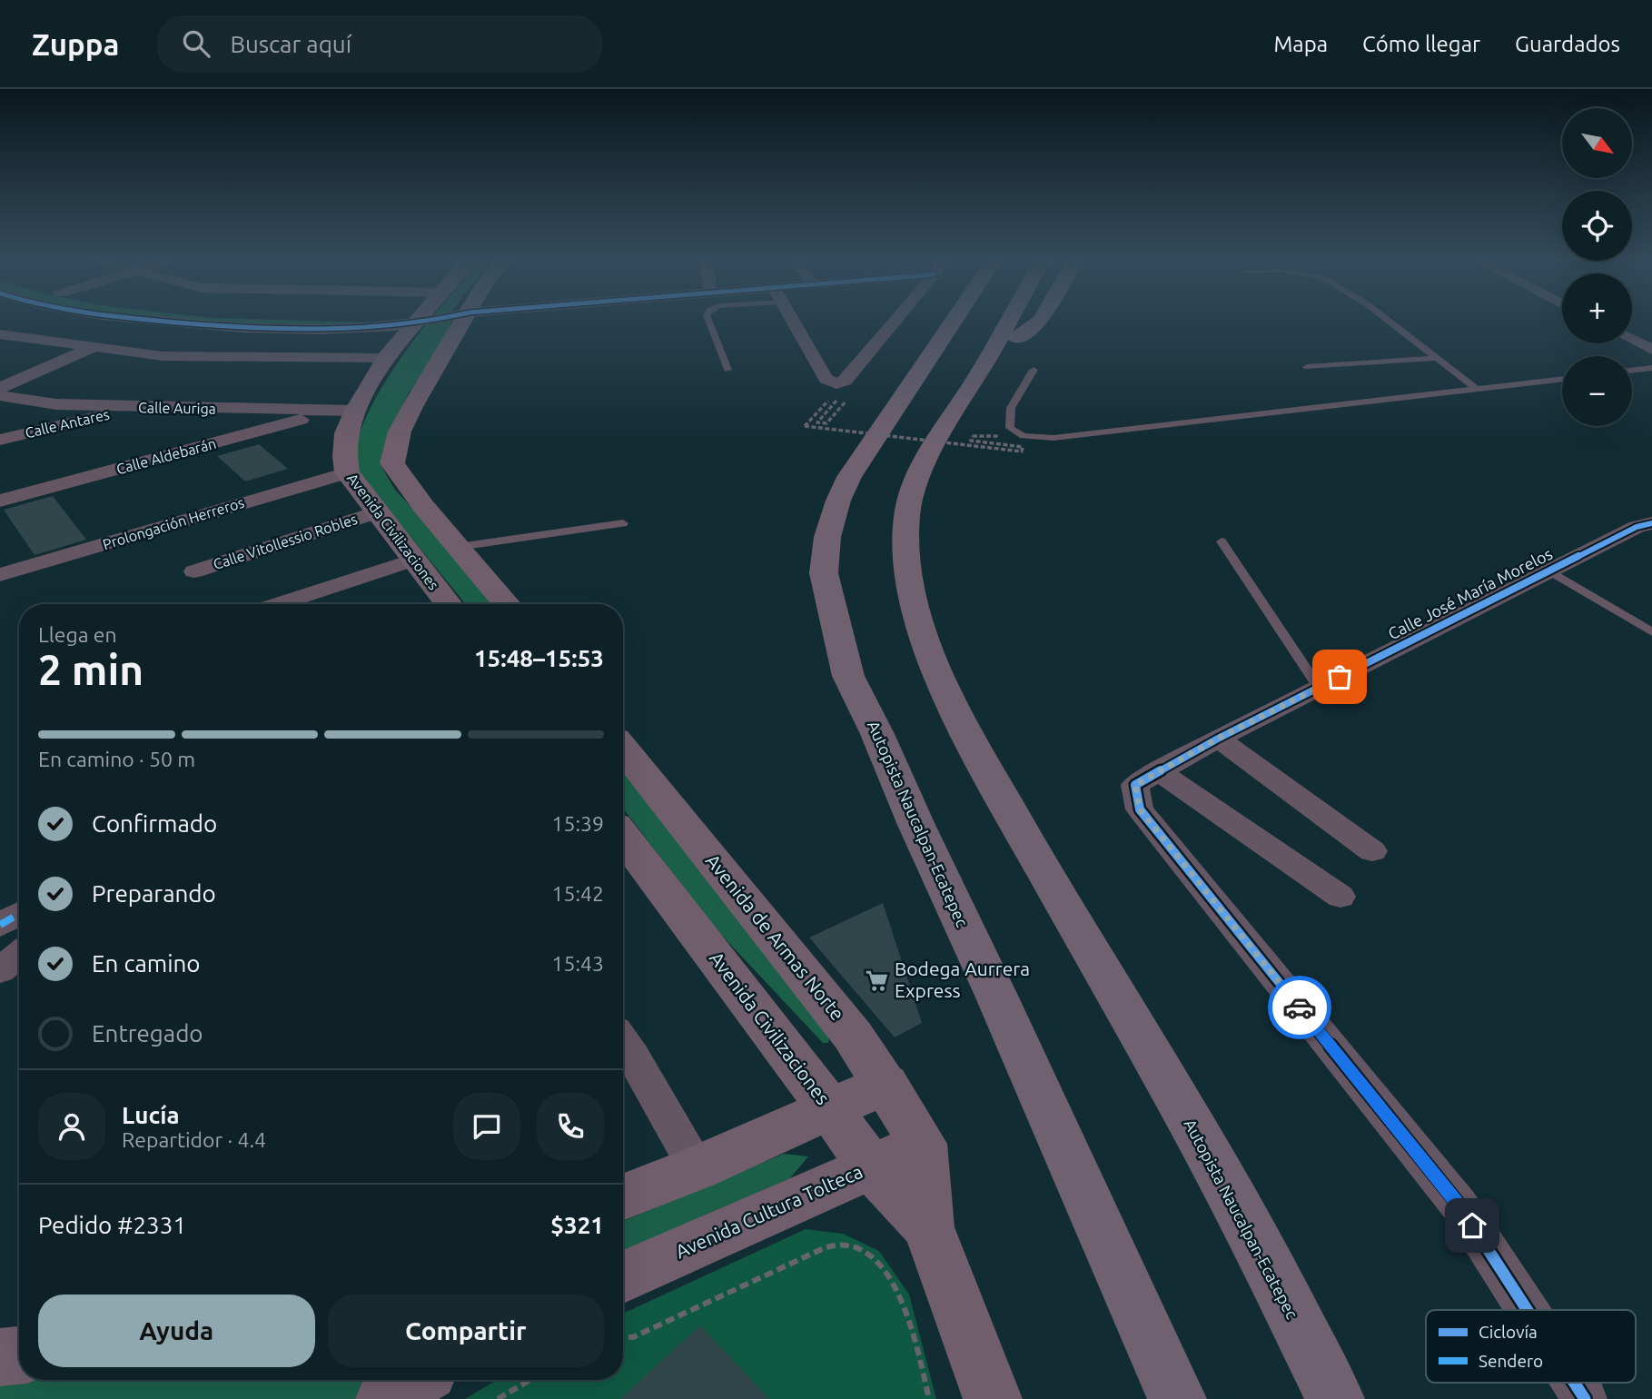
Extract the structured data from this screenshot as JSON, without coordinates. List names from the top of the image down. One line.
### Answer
{"streets":{"highway":["Autopista Naucalpan-Ecatepec"],"main road":["Avenida Civilizaciones","Avenida de Armas Norte","Avenida Cultura Tolteca"],"street":["Calle Auriga","Calle Antares","Calle Aldebarán","Prolongación Herreros","Calle Vitollessio Robles","Calle José María Morelos"]},"crossings":[["Calle Auriga","Calle Antares"],["Calle Auriga","Calle Aldebarán"],["Calle Auriga","Avenida Civilizaciones"],["Prolongación Herreros","Avenida Civilizaciones"],["Avenida Civilizaciones","Calle Vitollessio Robles"],["Avenida Civilizaciones","Avenida de Armas Norte"],["Avenida Civilizaciones","Avenida Cultura Tolteca"],["Avenida de Armas Norte","Avenida Cultura Tolteca"]],"places":{"supermarket":["Bodega Aurrera Express"]},"legend":["Ciclovía","Sendero"],"north":"bottom right","page":{"header":"Zuppa","search":"Buscar aquí","nav":["Mapa","Cómo llegar","Guardados"],"map_buttons":["+","−"],"heading":["2 min","Llega en","15:48–15:53"],"panel":["Lucía","Repartidor · 4.4","Pedido #2331","$321"],"bar":"En camino · 50 m","list":[["Confirmado","15:39"],["Preparando","15:42"],["En camino","15:43"],"Entregado"],"buttons":["Ayuda","Compartir"]}}
